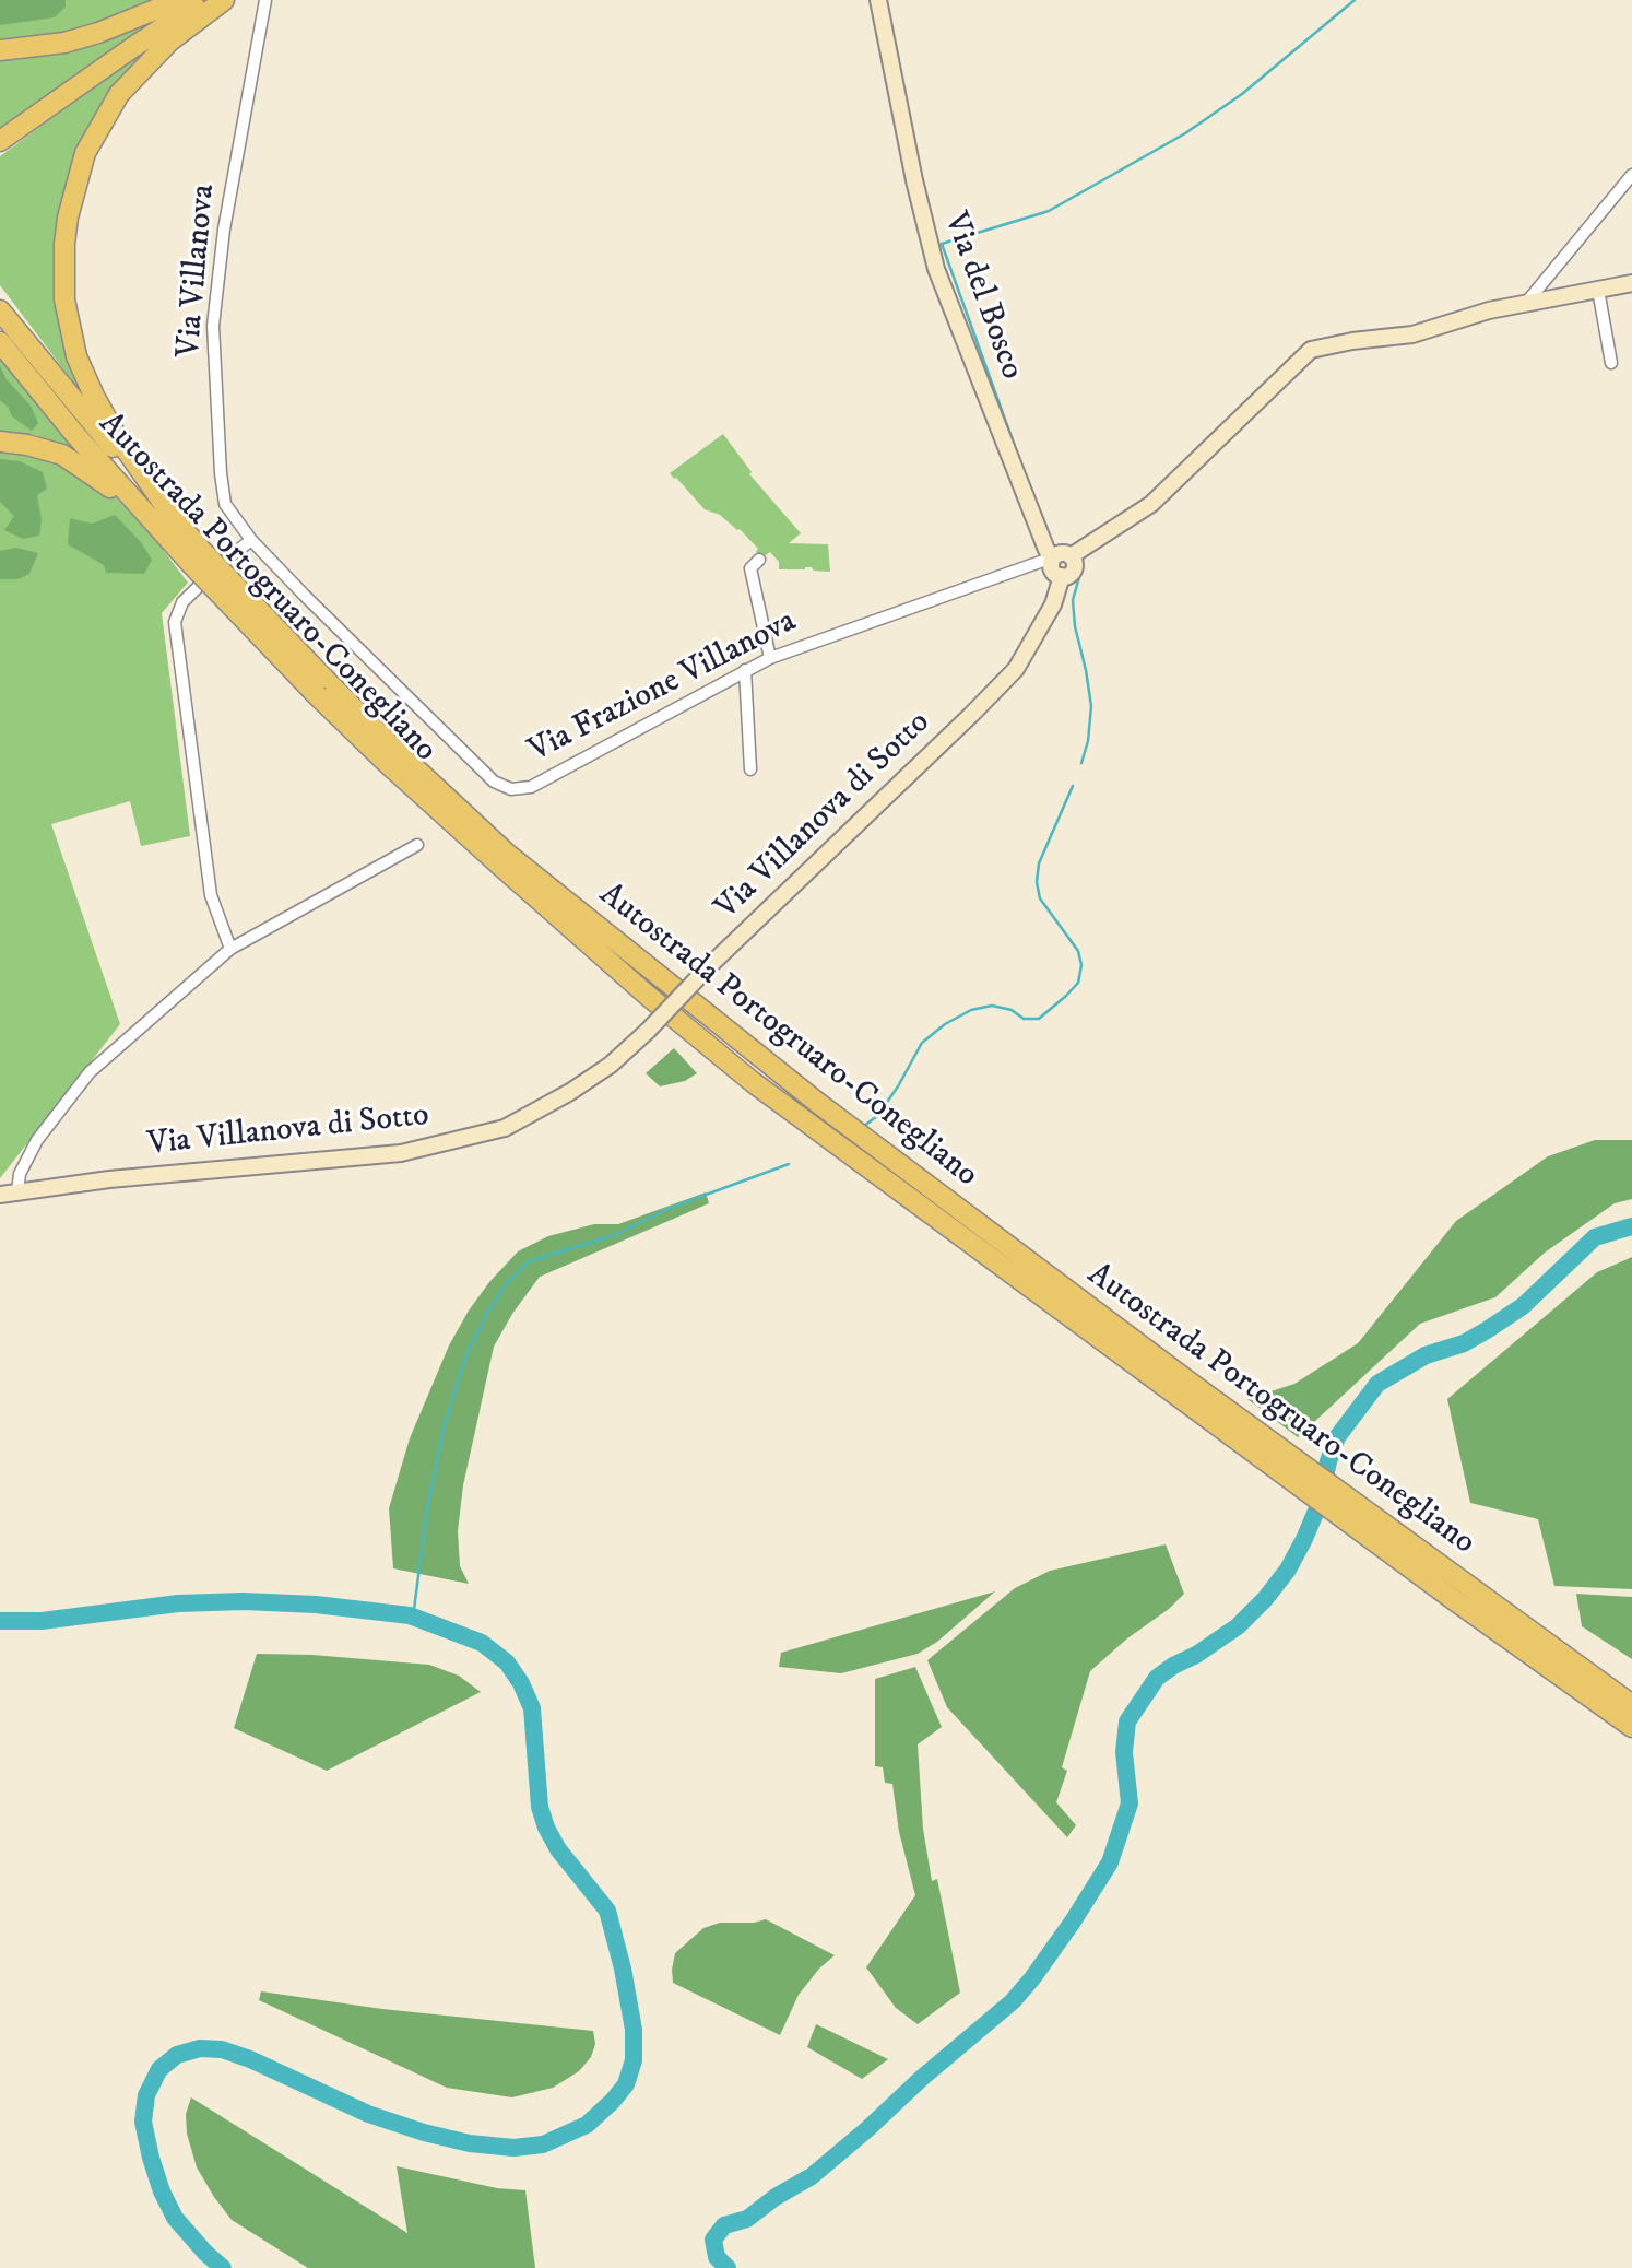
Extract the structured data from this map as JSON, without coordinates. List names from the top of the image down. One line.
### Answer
{"streets":{"highway":["Autostrada Portogruaro-Conegliano"],"street":["Via Villanova","Via del Bosco","Via Frazione Villanova","Via Villanova di Sotto"]},"crossings":[["Via Villanova","Via Frazione Villanova"],["Via del Bosco","Via Frazione Villanova"],["Via del Bosco","Via Villanova di Sotto"],["Via Frazione Villanova","Via Villanova di Sotto"]]}
